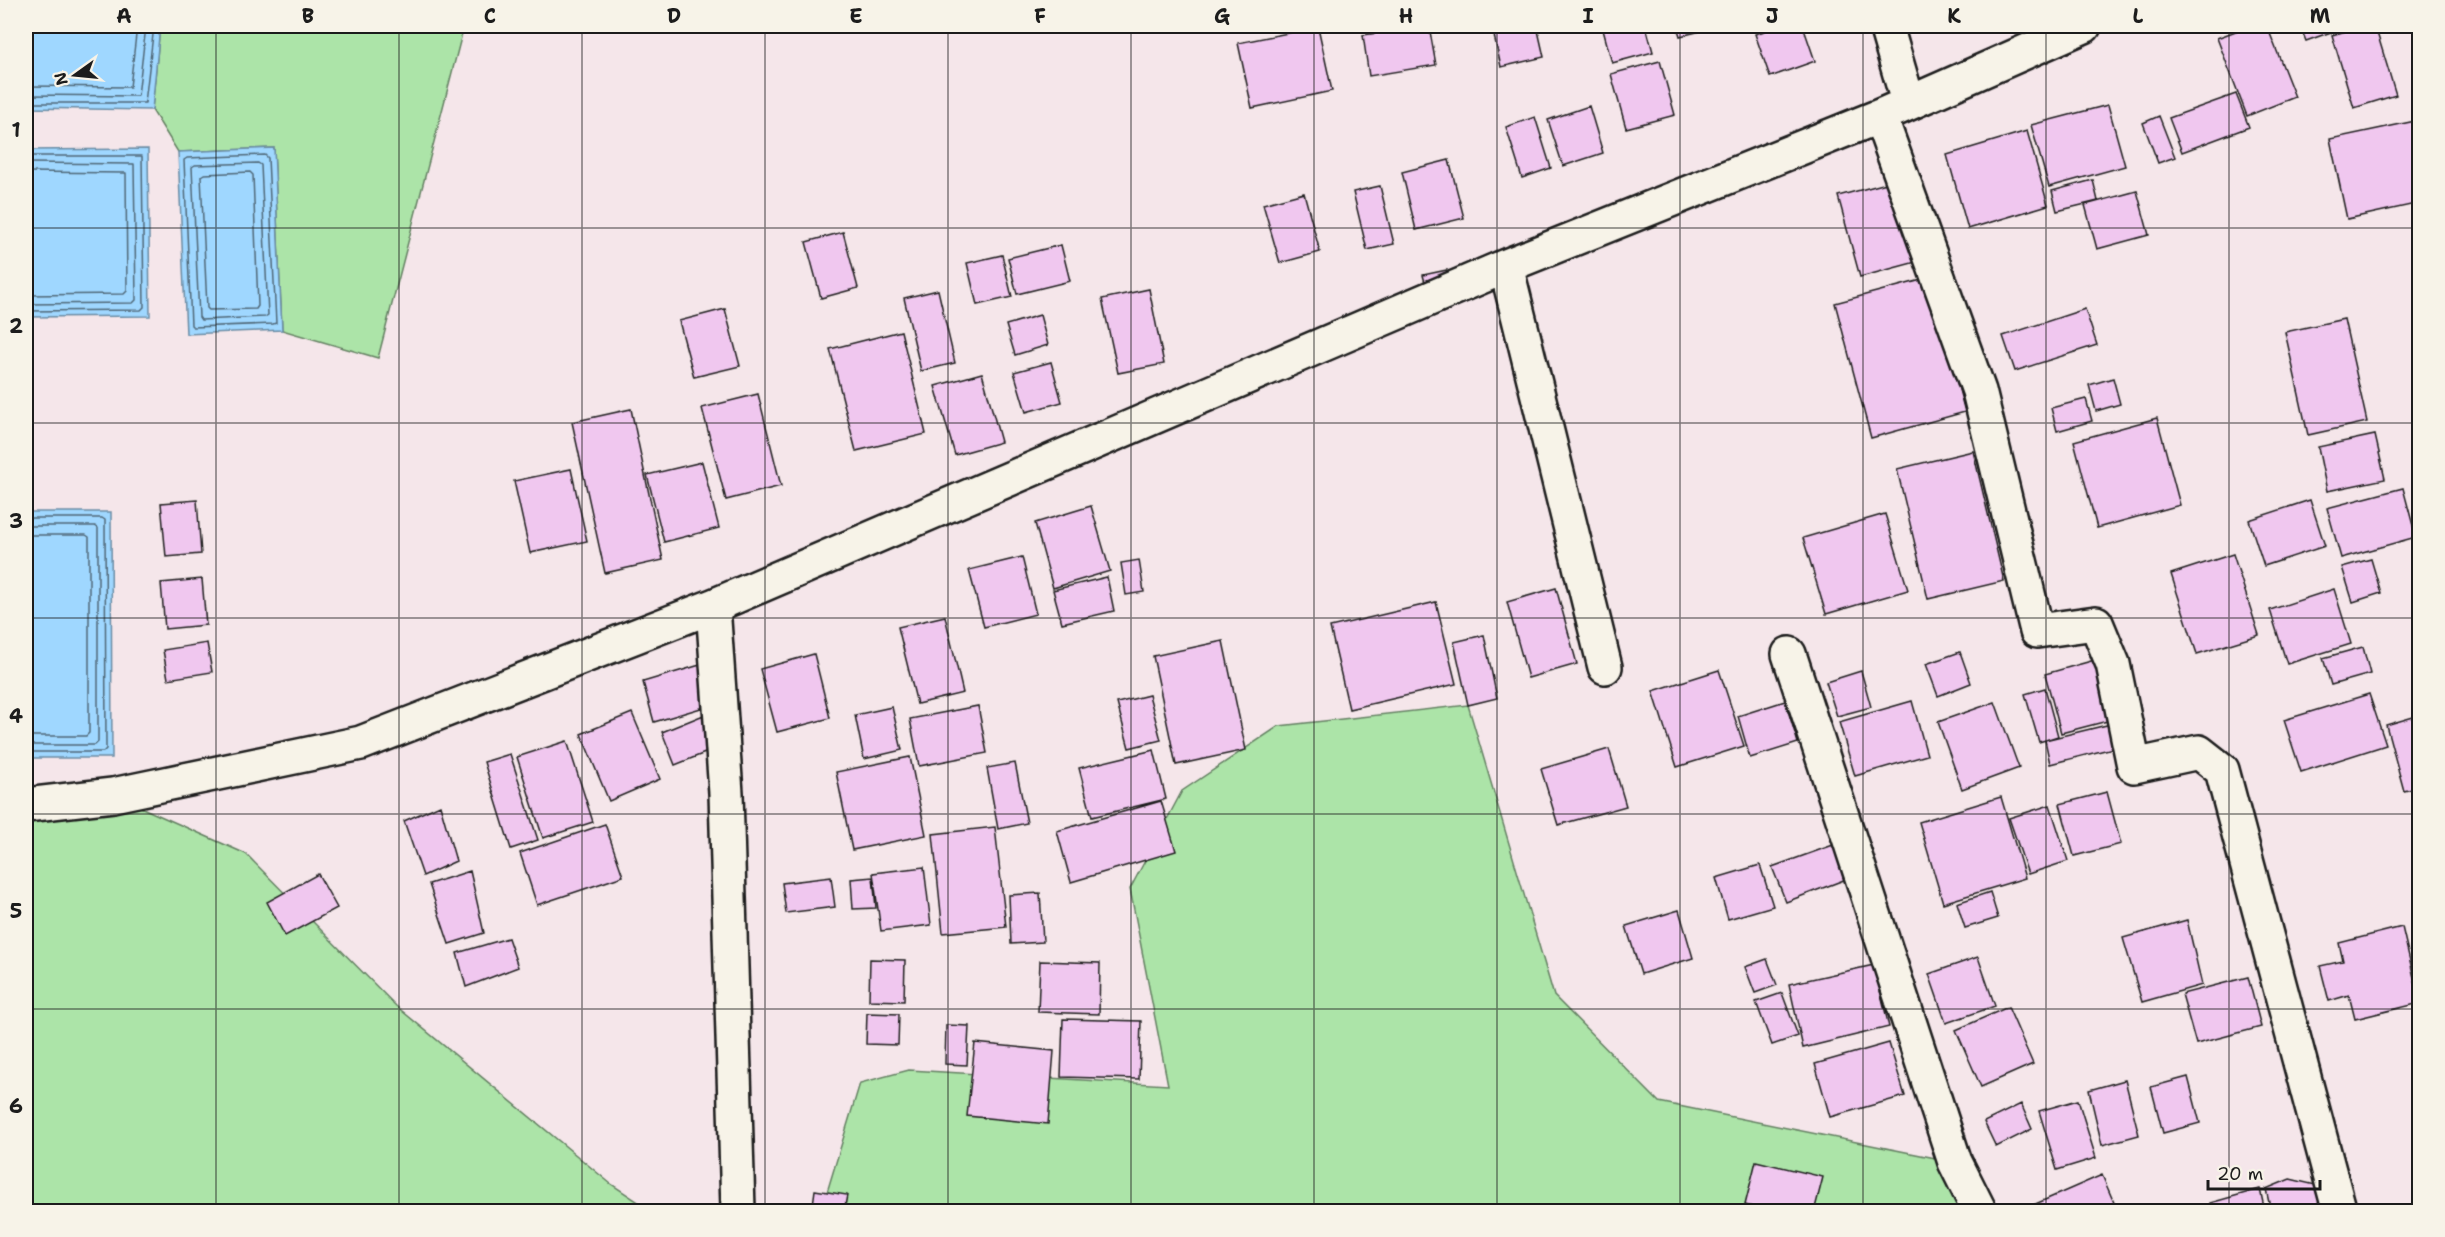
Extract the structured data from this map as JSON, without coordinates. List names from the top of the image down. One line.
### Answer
{"scale_bar":"20 m","north":"left","grid":{"columns":["A","B","C","D","E","F","G","H","I","J","K","L","M"],"rows":["1","2","3","4","5","6"]}}
